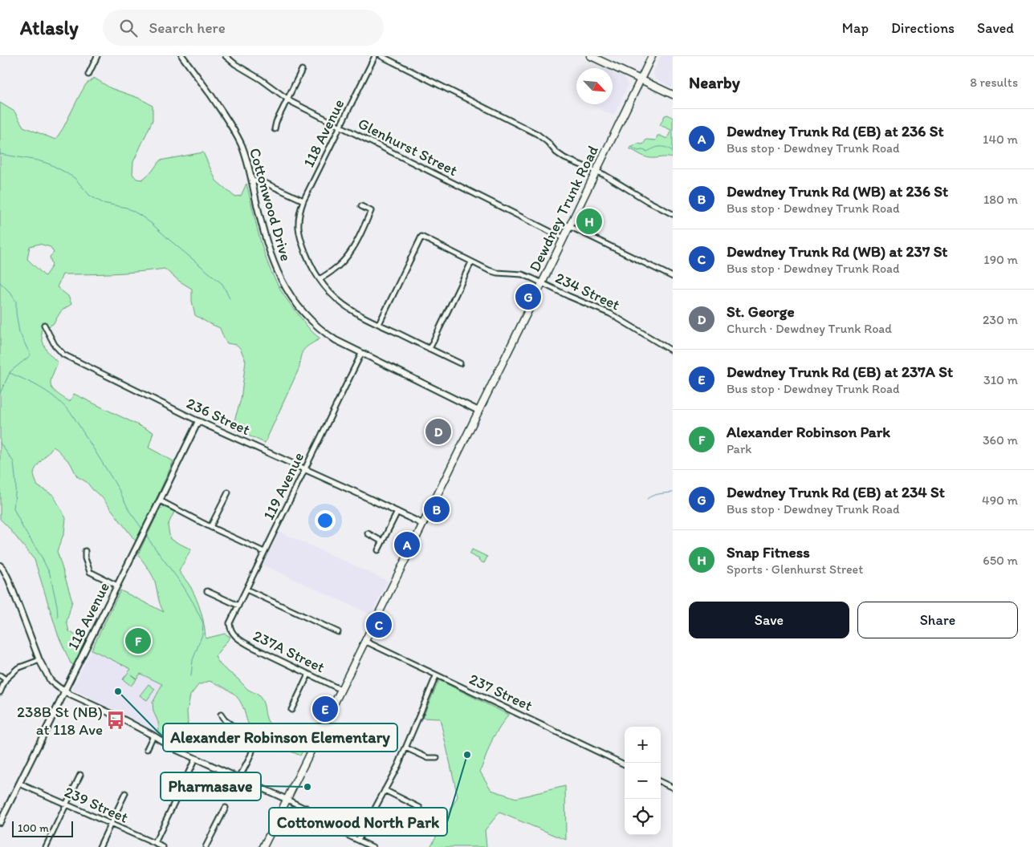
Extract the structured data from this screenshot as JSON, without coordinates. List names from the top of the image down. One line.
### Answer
{"streets":{"main road":["Dewdney Trunk Road"],"street":["118 Avenue","Glenhurst Street","Cottonwood Drive","234 Street","236 Street","119 Avenue","237A Street","237 Street","239 Street"]},"crossings":[["118 Avenue","Glenhurst Street"],["118 Avenue","236 Street"],["118 Avenue","239 Street"],["Glenhurst Street","Dewdney Trunk Road"],["Cottonwood Drive","Dewdney Trunk Road"],["Cottonwood Drive","119 Avenue"],["Dewdney Trunk Road","234 Street"],["Dewdney Trunk Road","236 Street"],["Dewdney Trunk Road","237A Street"],["Dewdney Trunk Road","237 Street"],["236 Street","119 Avenue"],["119 Avenue","237A Street"]],"places":{"other":["Alexander Robinson Elementary","Cottonwood North Park","Pharmasave"],"bus stop":["238B St (NB) at 118 Ave"]},"scale_bar":"100 m","north":"bottom right","page":{"header":"Atlasly","search":"Search here","nav":["Map","Directions","Saved"],"heading":["Nearby","8 results"],"list":[{"mark":"A","name":"Dewdney Trunk Rd (EB) at 236 St","note":"Bus stop · Dewdney Trunk Road","value":"140 m"},{"mark":"B","name":"Dewdney Trunk Rd (WB) at 236 St","note":"Bus stop · Dewdney Trunk Road","value":"180 m"},{"mark":"C","name":"Dewdney Trunk Rd (WB) at 237 St","note":"Bus stop · Dewdney Trunk Road","value":"190 m"},{"mark":"D","name":"St. George","note":"Church · Dewdney Trunk Road","value":"230 m"},{"mark":"E","name":"Dewdney Trunk Rd (EB) at 237A St","note":"Bus stop · Dewdney Trunk Road","value":"310 m"},{"mark":"F","name":"Alexander Robinson Park","note":"Park","value":"360 m"},{"mark":"G","name":"Dewdney Trunk Rd (EB) at 234 St","note":"Bus stop · Dewdney Trunk Road","value":"490 m"},{"mark":"H","name":"Snap Fitness","note":"Sports · Glenhurst Street","value":"650 m"}],"pins":["H","G","D","B","A","C","F","E"],"buttons":["Save","Share"],"map_buttons":["+","−"],"scale":"100 m"}}
